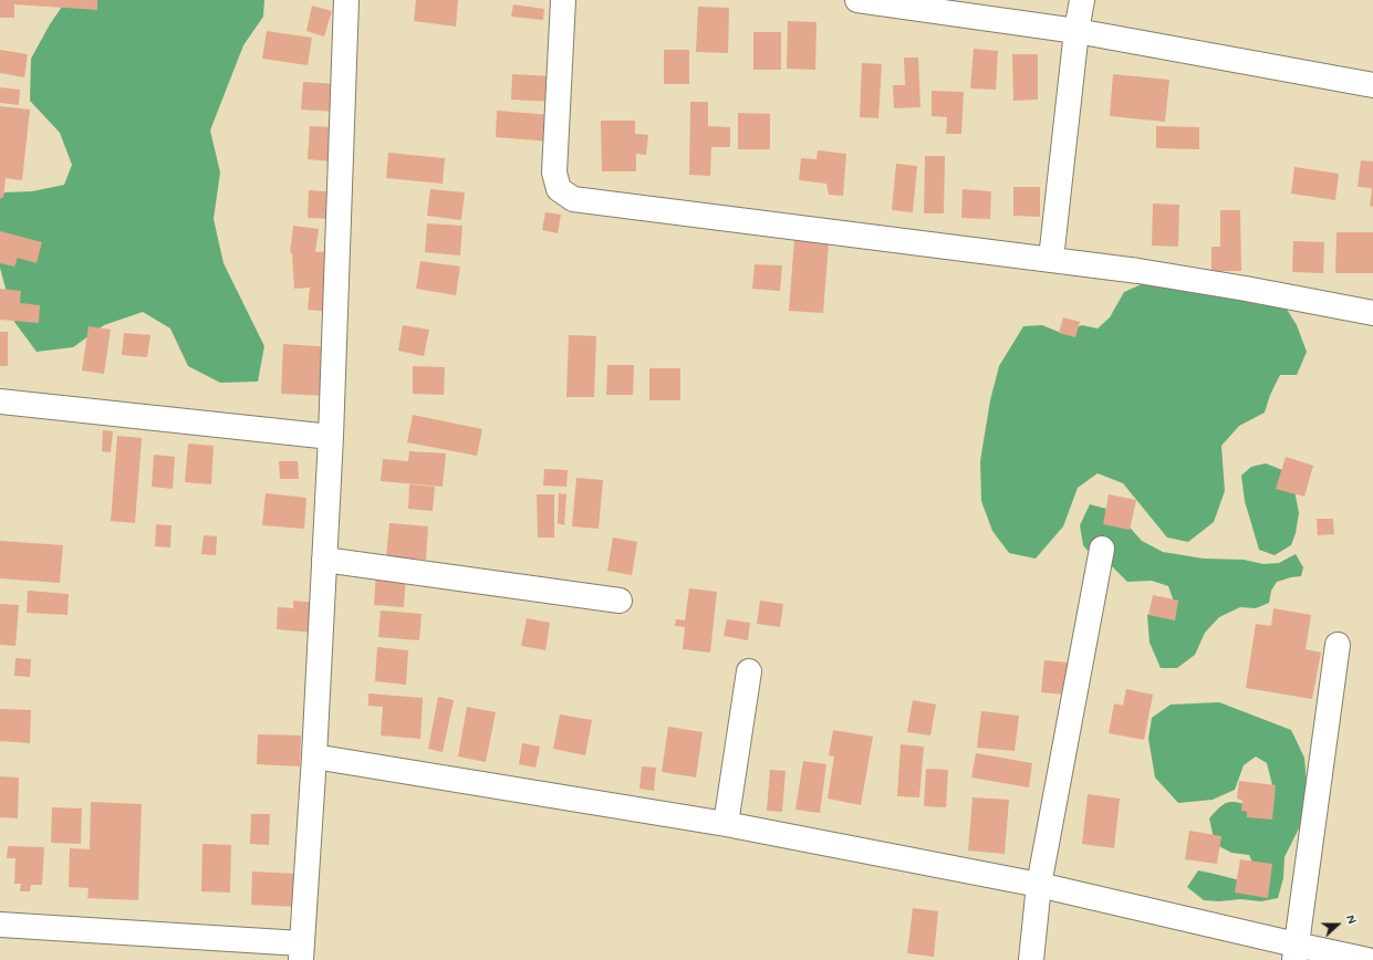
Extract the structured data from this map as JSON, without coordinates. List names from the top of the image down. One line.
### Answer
{"north":"right"}
